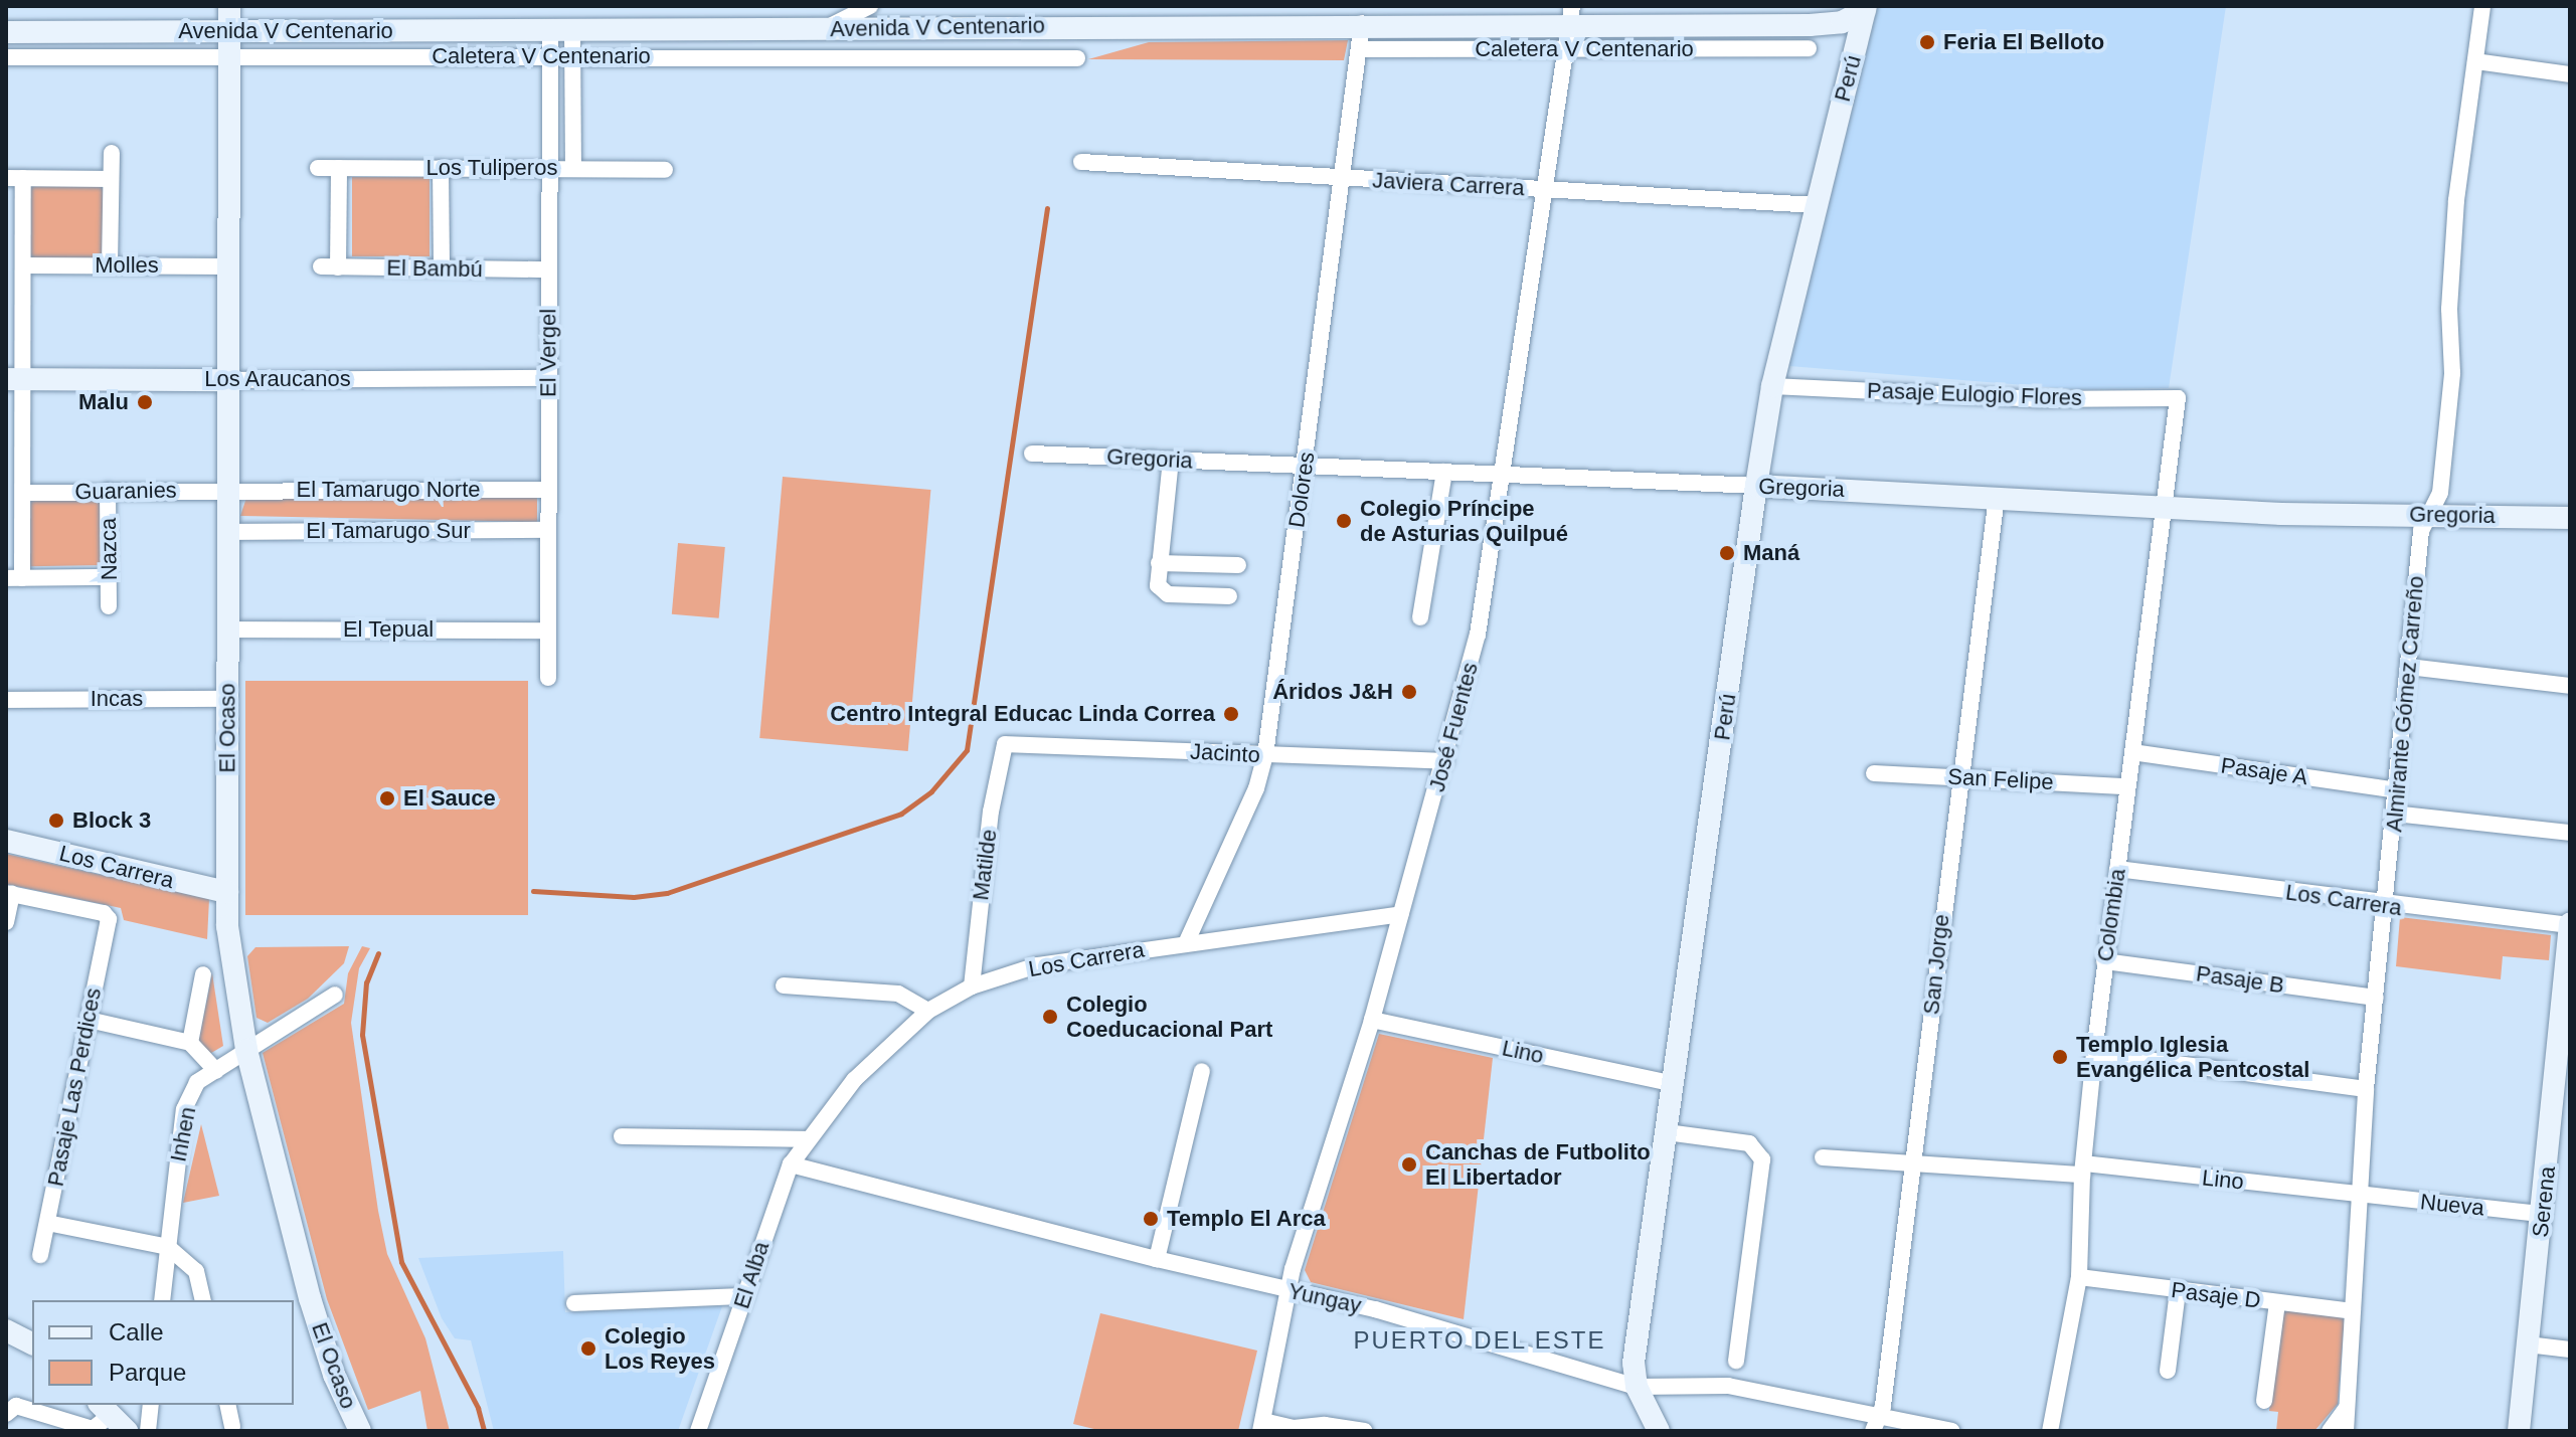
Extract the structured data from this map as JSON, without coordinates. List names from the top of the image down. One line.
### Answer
{"streets":{"street":["Avenida V Centenario","Caletera V Centenario","Perú","Los Tuliperos","Javiera Carrera","Molles","El Bambú","El Vergel","Los Araucanos","Pasaje Eulogio Flores","Gregoria","El Tamarugo Norte","Dolores","Guaranies","El Tamarugo Sur","Nazca","El Tepual","Incas","Almirante Gómez Carreño","José Fuentes","El Ocaso","Jacinto","Pasaje A","San Felipe","Matilde","Los Carrera","Colombia","San Jorge","Pasaje B","Lino","Pasaje Las Perdices","Inhen","Serena","Nueva","El Alba","Pasaje D","Yungay"]},"crossings":[["Avenida V Centenario","Perú"],["Avenida V Centenario","El Vergel"],["Avenida V Centenario","Dolores"],["Avenida V Centenario","José Fuentes"],["Avenida V Centenario","El Ocaso"],["Caletera V Centenario","El Vergel"],["Caletera V Centenario","Dolores"],["Caletera V Centenario","José Fuentes"],["Caletera V Centenario","El Ocaso"],["Perú","Javiera Carrera"],["Perú","Pasaje Eulogio Flores"],["Perú","Gregoria"],["Perú","Lino"],["Perú","Yungay"],["Los Tuliperos","El Bambú"],["Los Tuliperos","El Vergel"],["Javiera Carrera","Dolores"],["Javiera Carrera","José Fuentes"],["Molles","El Ocaso"],["El Bambú","El Vergel"],["El Vergel","Los Araucanos"],["El Vergel","El Tamarugo Norte"],["El Vergel","El Tamarugo Sur"],["El Vergel","El Tepual"],["Los Araucanos","El Ocaso"],["Pasaje Eulogio Flores","Colombia"],["Gregoria","Dolores"],["Gregoria","Almirante Gómez Carreño"],["Gregoria","José Fuentes"],["Gregoria","Colombia"],["Gregoria","San Jorge"],["El Tamarugo Norte","Guaranies"],["El Tamarugo Norte","El Ocaso"],["Dolores","Jacinto"],["Dolores","Los Carrera"],["Guaranies","Nazca"],["Guaranies","El Ocaso"],["El Tamarugo Sur","El Ocaso"],["El Tepual","El Ocaso"],["Incas","El Ocaso"],["Almirante Gómez Carreño","Pasaje A"],["Almirante Gómez Carreño","Los Carrera"],["Almirante Gómez Carreño","Pasaje B"],["Almirante Gómez Carreño","Lino"],["Almirante Gómez Carreño","Nueva"],["Almirante Gómez Carreño","Pasaje D"],["José Fuentes","Jacinto"],["José Fuentes","Los Carrera"],["José Fuentes","Lino"],["José Fuentes","Yungay"],["El Ocaso","Los Carrera"],["El Ocaso","Inhen"],["Jacinto","Matilde"],["Pasaje A","Colombia"],["San Felipe","Colombia"],["San Felipe","San Jorge"],["Matilde","Los Carrera"],["Los Carrera","Colombia"],["Los Carrera","Serena"],["Colombia","Pasaje B"],["Colombia","Lino"],["Colombia","Pasaje D"],["San Jorge","Lino"],["San Jorge","Yungay"],["Lino","Nueva"],["Serena","Nueva"],["El Alba","Yungay"]],"districts":["PUERTO DEL ESTE"],"places":["Feria El Belloto","Malu","Colegio Príncipe de Asturias Quilpué","Maná","Áridos J&H","Centro Integral Educac Linda Correa","El Sauce","Block 3","Colegio Coeducacional Part","Templo Iglesia Evangélica Pentcostal","Canchas de Futbolito El Libertador","Templo El Arca","Colegio Los Reyes"],"legend":["Calle","Parque"]}
